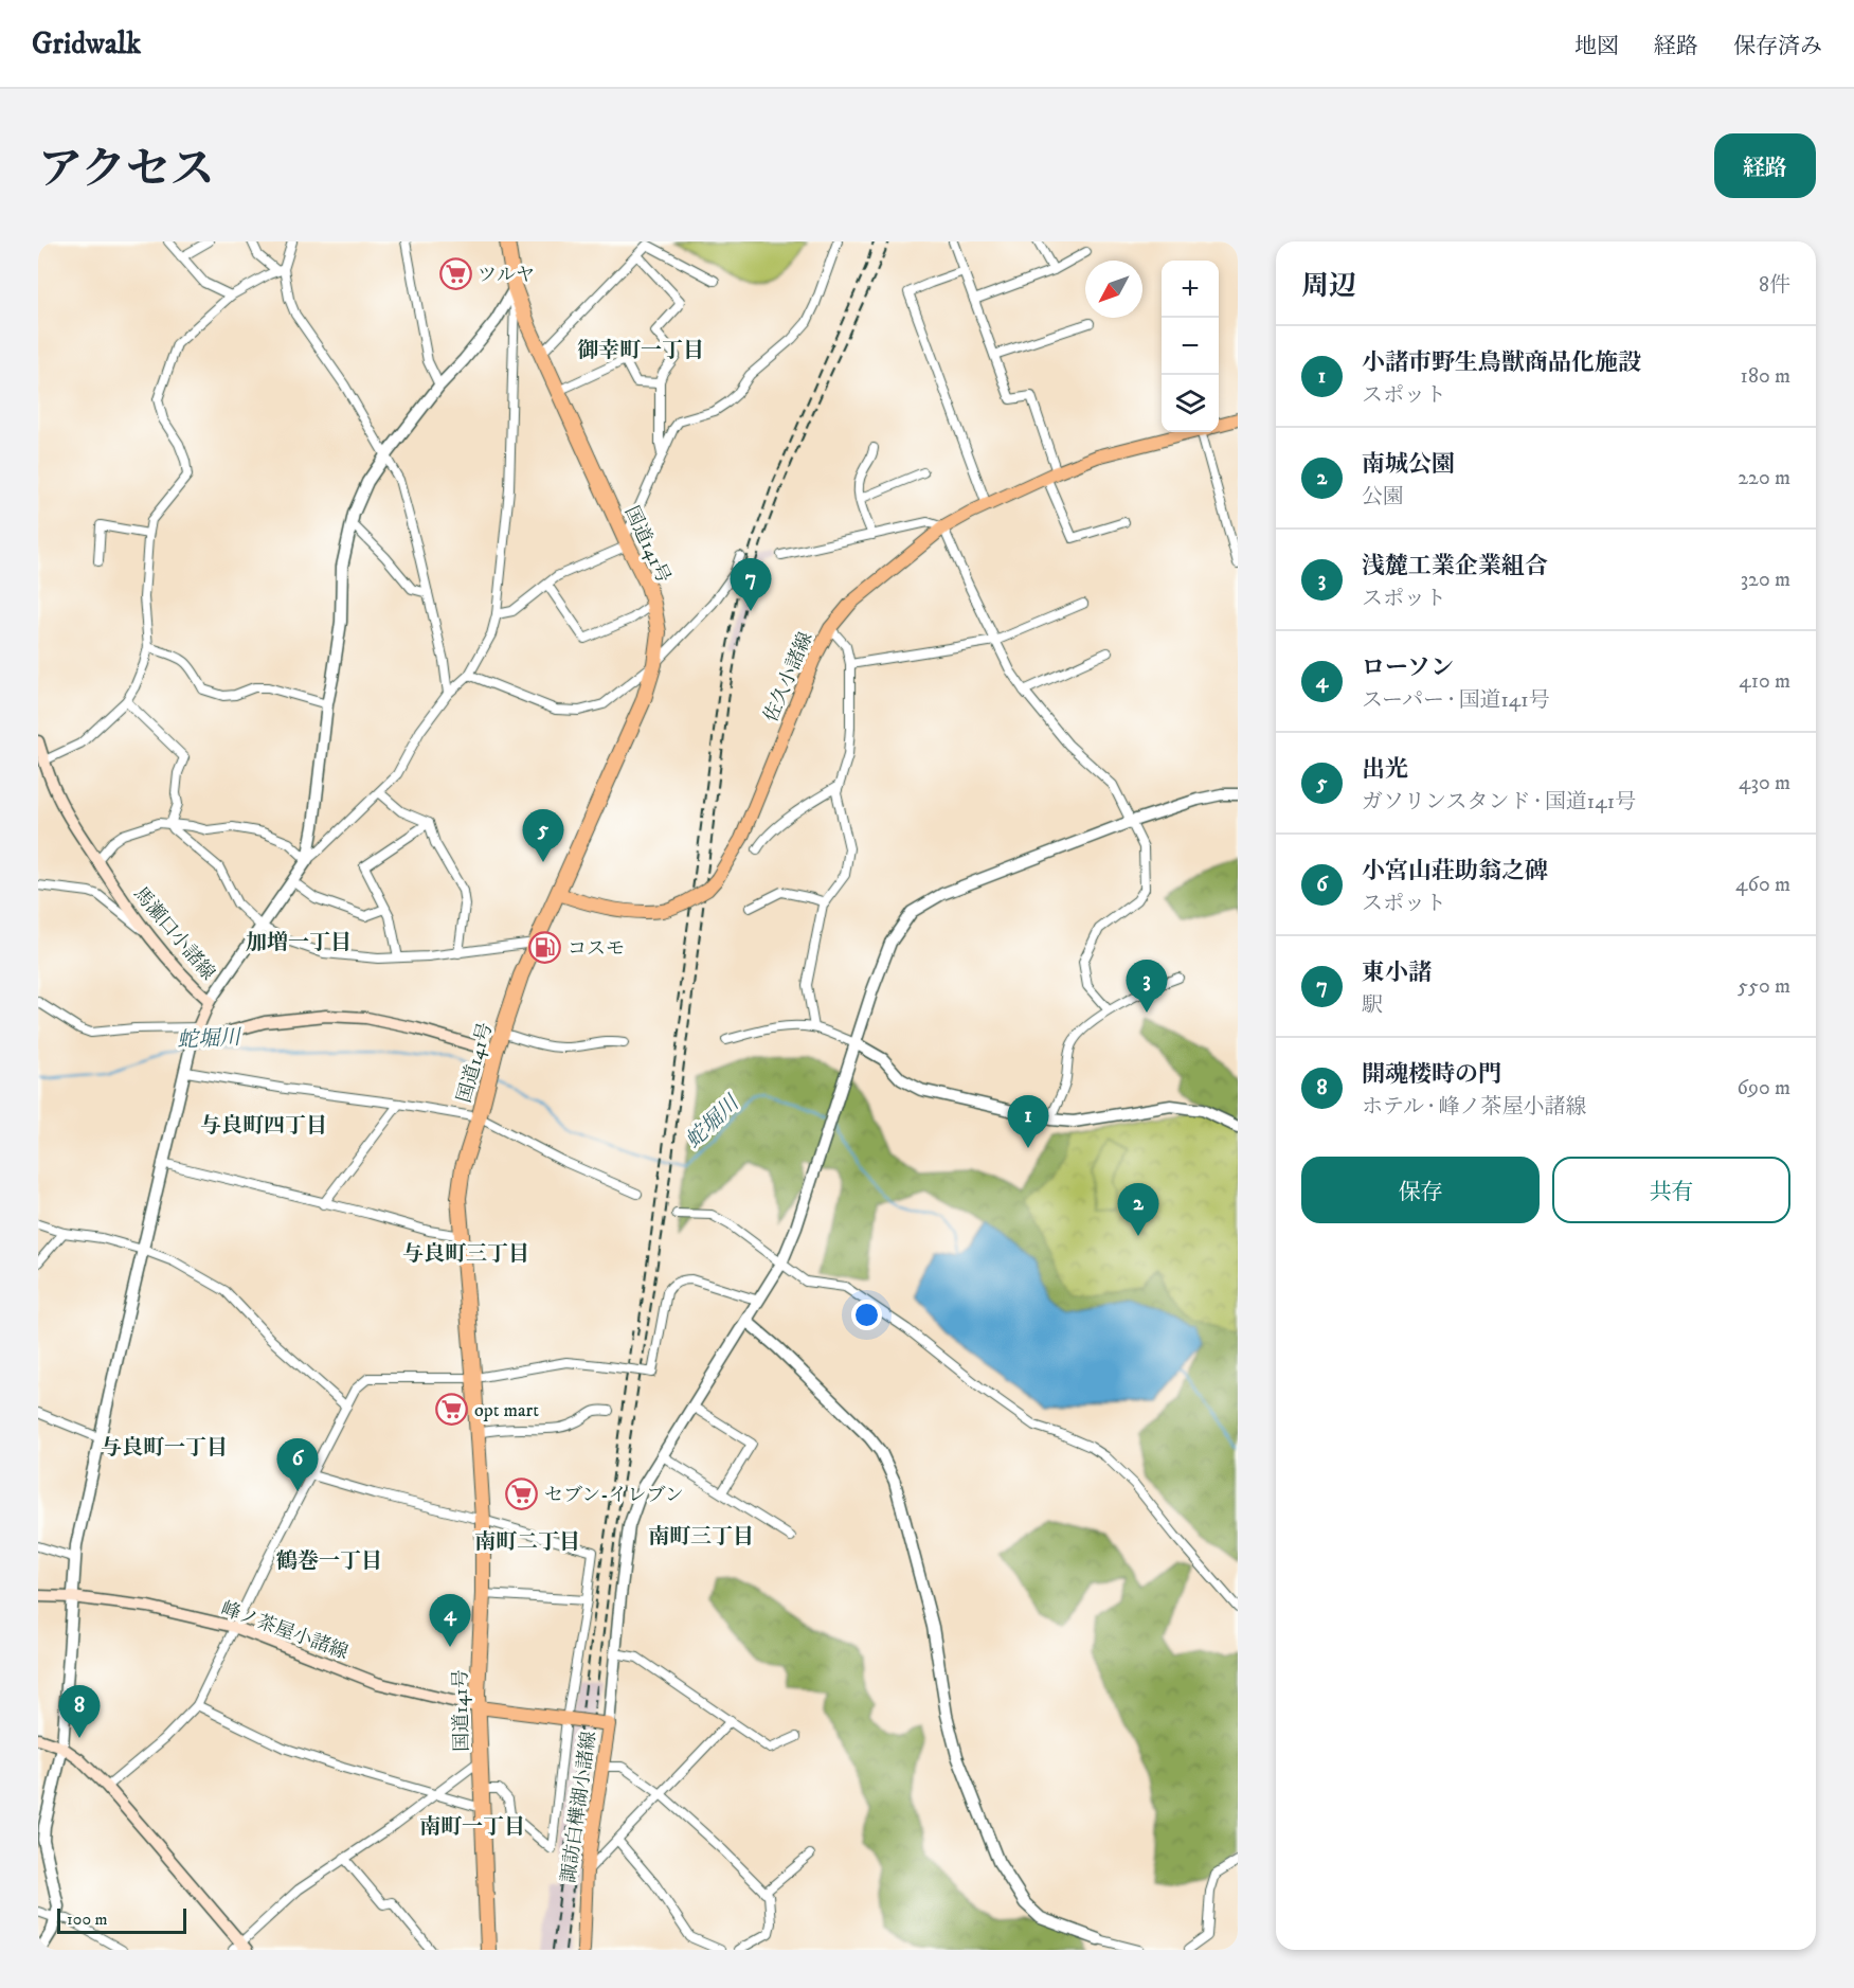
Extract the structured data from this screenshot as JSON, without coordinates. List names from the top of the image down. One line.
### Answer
{"streets":{"highway":["国道141号"],"main road":["佐久小諸線","馬瀬口小諸線","峰ノ茶屋小諸線","諏訪白樺湖小諸線"]},"crossings":[["国道141号","佐久小諸線"],["国道141号","峰ノ茶屋小諸線"],["国道141号","諏訪白樺湖小諸線"],["峰ノ茶屋小諸線","諏訪白樺湖小諸線"]],"districts":["御幸町一丁目","加増一丁目","与良町四丁目","与良町三丁目","与良町一丁目","南町三丁目","南町二丁目","鶴巻一丁目","南町一丁目"],"water":["蛇堀川"],"places":{"supermarket":["ツルヤ","opt mart","セブン-イレブン"],"fuel station":["コスモ"]},"scale_bar":"100 m","north":"bottom left","page":{"header":"Gridwalk","nav":["地図","経路","保存済み"],"title":"アクセス","buttons":["経路",["保存","共有"]],"heading":["周辺","8件"],"map_buttons":["+","−"],"list":[{"mark":"1","name":"小諸市野生鳥獣商品化施設","note":"スポット","value":"180 m"},{"mark":"2","name":"南城公園","note":"公園","value":"220 m"},{"mark":"3","name":"浅麓工業企業組合","note":"スポット","value":"320 m"},{"mark":"4","name":"ローソン","note":"スーパー · 国道141号","value":"410 m"},{"mark":"5","name":"出光","note":"ガソリンスタンド · 国道141号","value":"430 m"},{"mark":"6","name":"小宮山荘助翁之碑","note":"スポット","value":"460 m"},{"mark":"7","name":"東小諸","note":"駅","value":"550 m"},{"mark":"8","name":"開魂楼時の門","note":"ホテル · 峰ノ茶屋小諸線","value":"690 m"}],"pins":["7","5","3","1","2","6","4","8"],"scale":"100 m"}}
